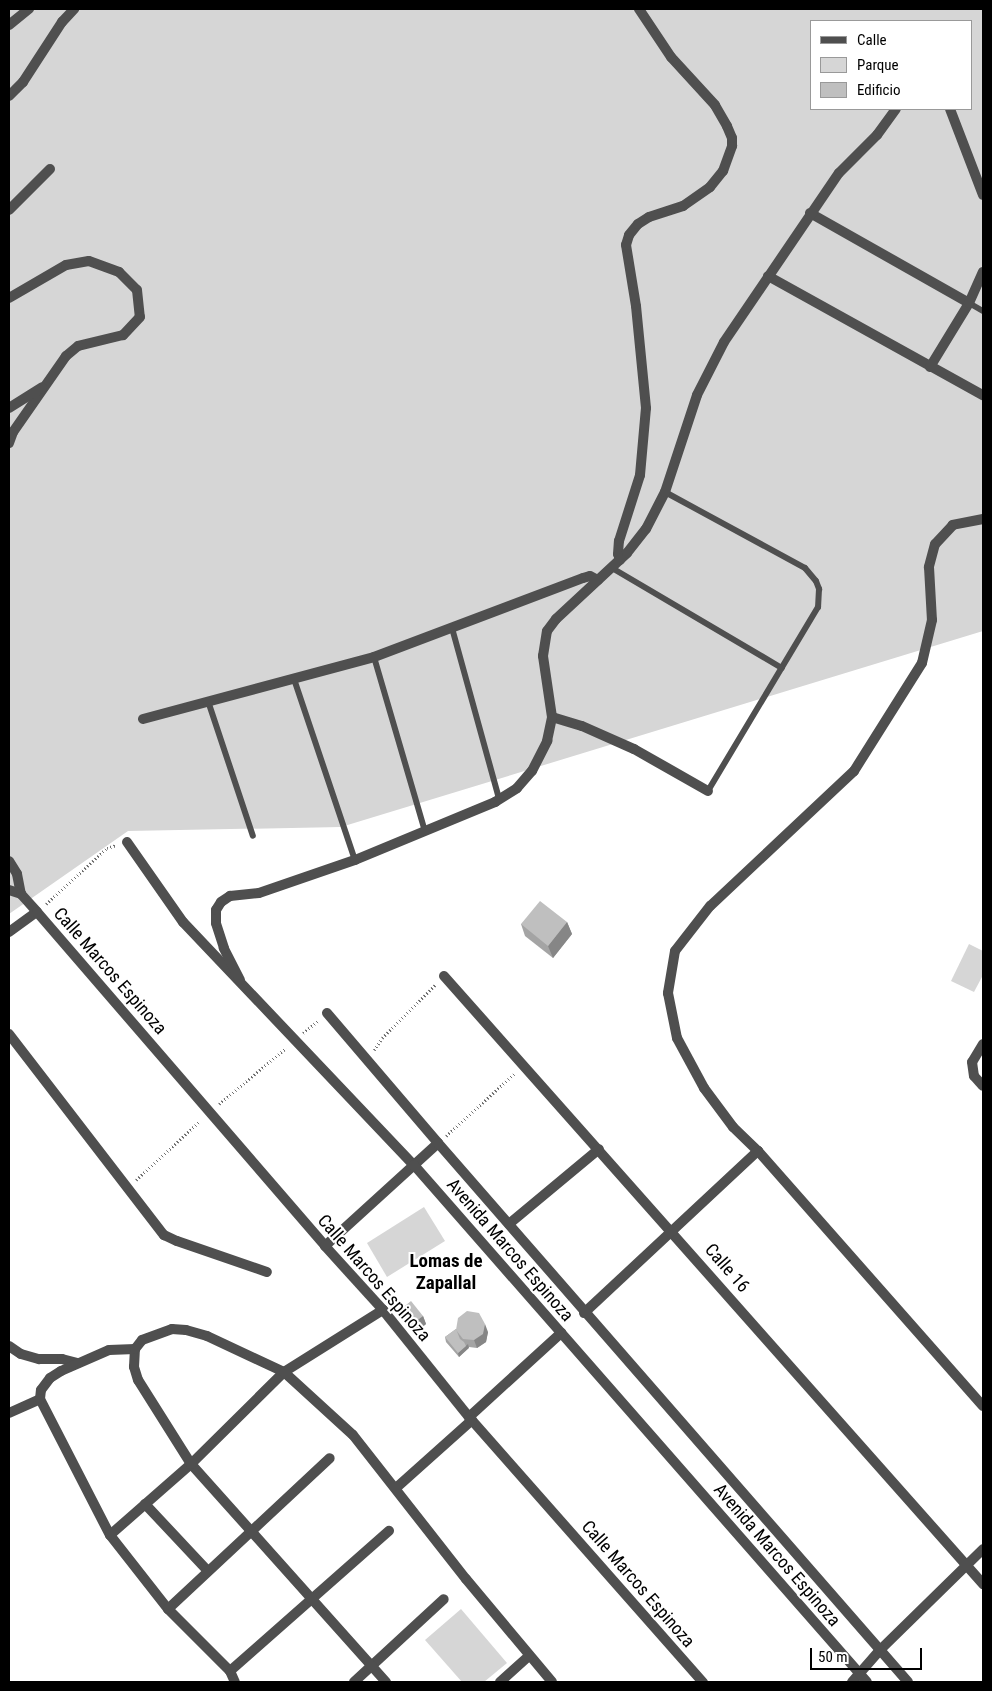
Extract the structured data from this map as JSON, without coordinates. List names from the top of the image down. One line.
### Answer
{"streets":{"street":["Calle Marcos Espinoza","Avenida Marcos Espinoza","Calle 16"]},"districts":["Lomas de Zapallal"],"legend":["Calle","Parque","Edificio"],"scale_bar":"50 m"}
